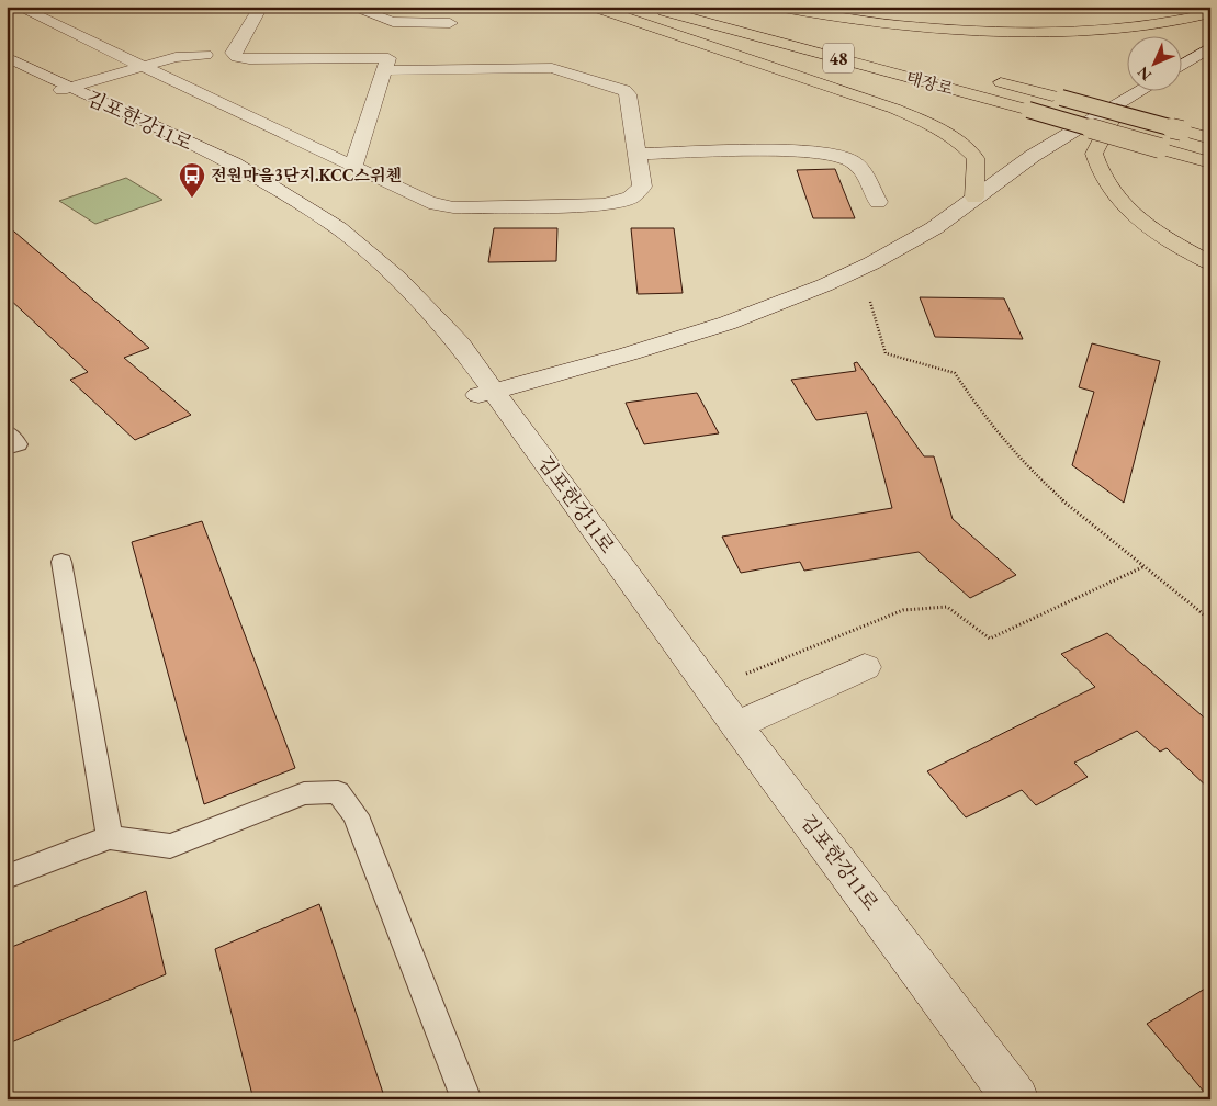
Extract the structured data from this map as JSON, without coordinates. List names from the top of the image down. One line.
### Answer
{"streets":{"main road":["48","태장로"],"street":["김포한강11로"]},"places":{"bus stop":["전원마을3단지.KCC스위첸"]},"north":"bottom left"}
